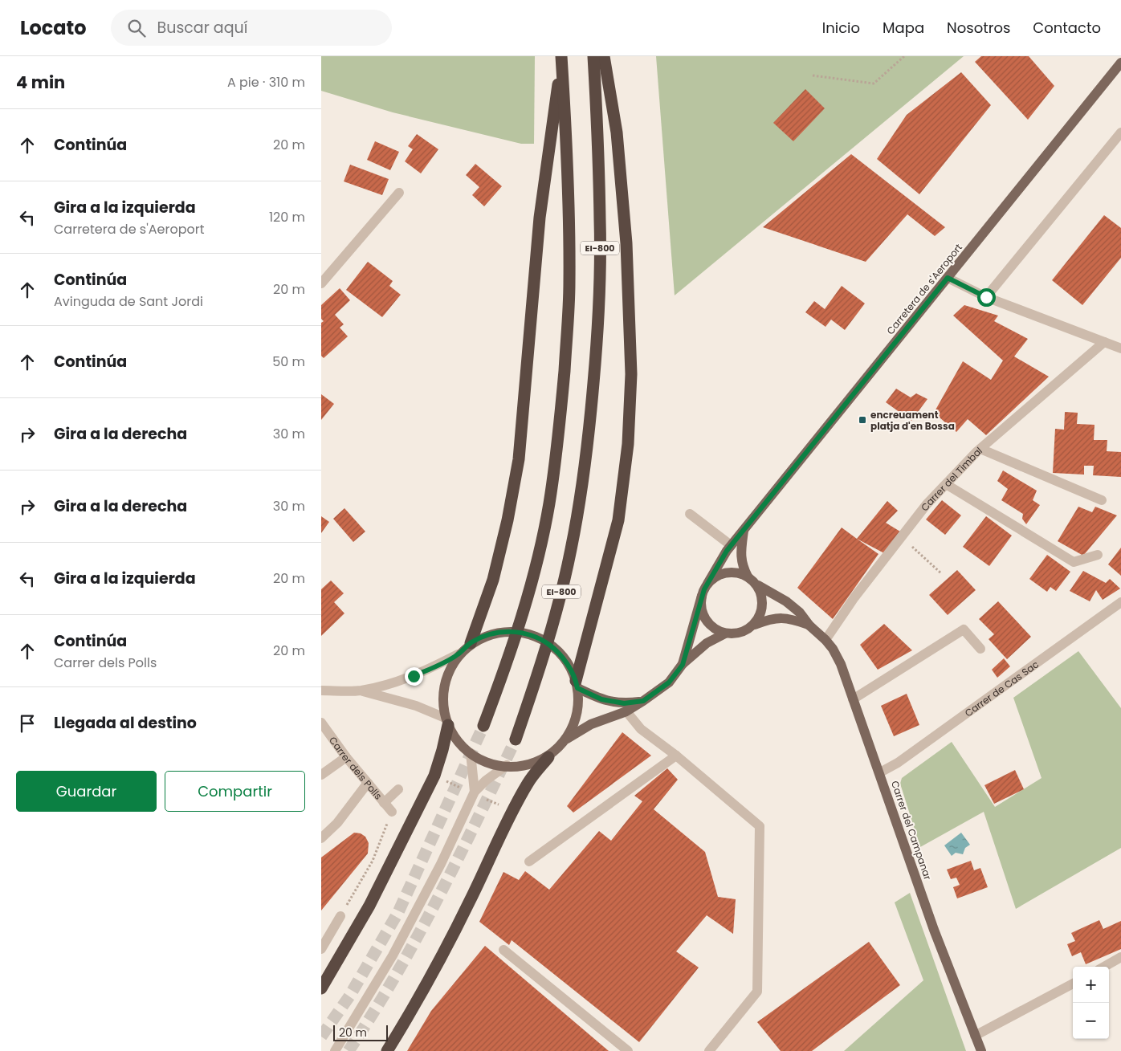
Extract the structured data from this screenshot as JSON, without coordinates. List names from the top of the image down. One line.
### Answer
{"streets":{"highway":["EI-800"],"main road":["Carretera de s'Aeroport","Carrer del Campanar"],"street":["Carrer del Timbal","Carrer de Cas Sac","Carrer dels Polls"]},"crossings":[["Carretera de s'Aeroport","Carrer del Campanar"],["Carrer del Timbal","Carrer del Campanar"],["Carrer de Cas Sac","Carrer del Campanar"]],"places":{"transit":["encreuament platja d'en Bossa"]},"scale_bar":"20 m","page":{"header":"Locato","search":"Buscar aquí","nav":["Inicio","Mapa","Nosotros","Contacto"],"heading":["4 min","A pie · 310 m"],"list":[["Continúa","20 m"],["Gira a la izquierda","Carretera de s'Aeroport","120 m"],["Continúa","Avinguda de Sant Jordi","20 m"],["Continúa","50 m"],["Gira a la derecha","30 m"],["Gira a la derecha","30 m"],["Gira a la izquierda","20 m"],["Continúa","Carrer dels Polls","20 m"],"Llegada al destino"],"buttons":["Guardar","Compartir"],"map_buttons":["+","−"],"scale":"20 m"}}
